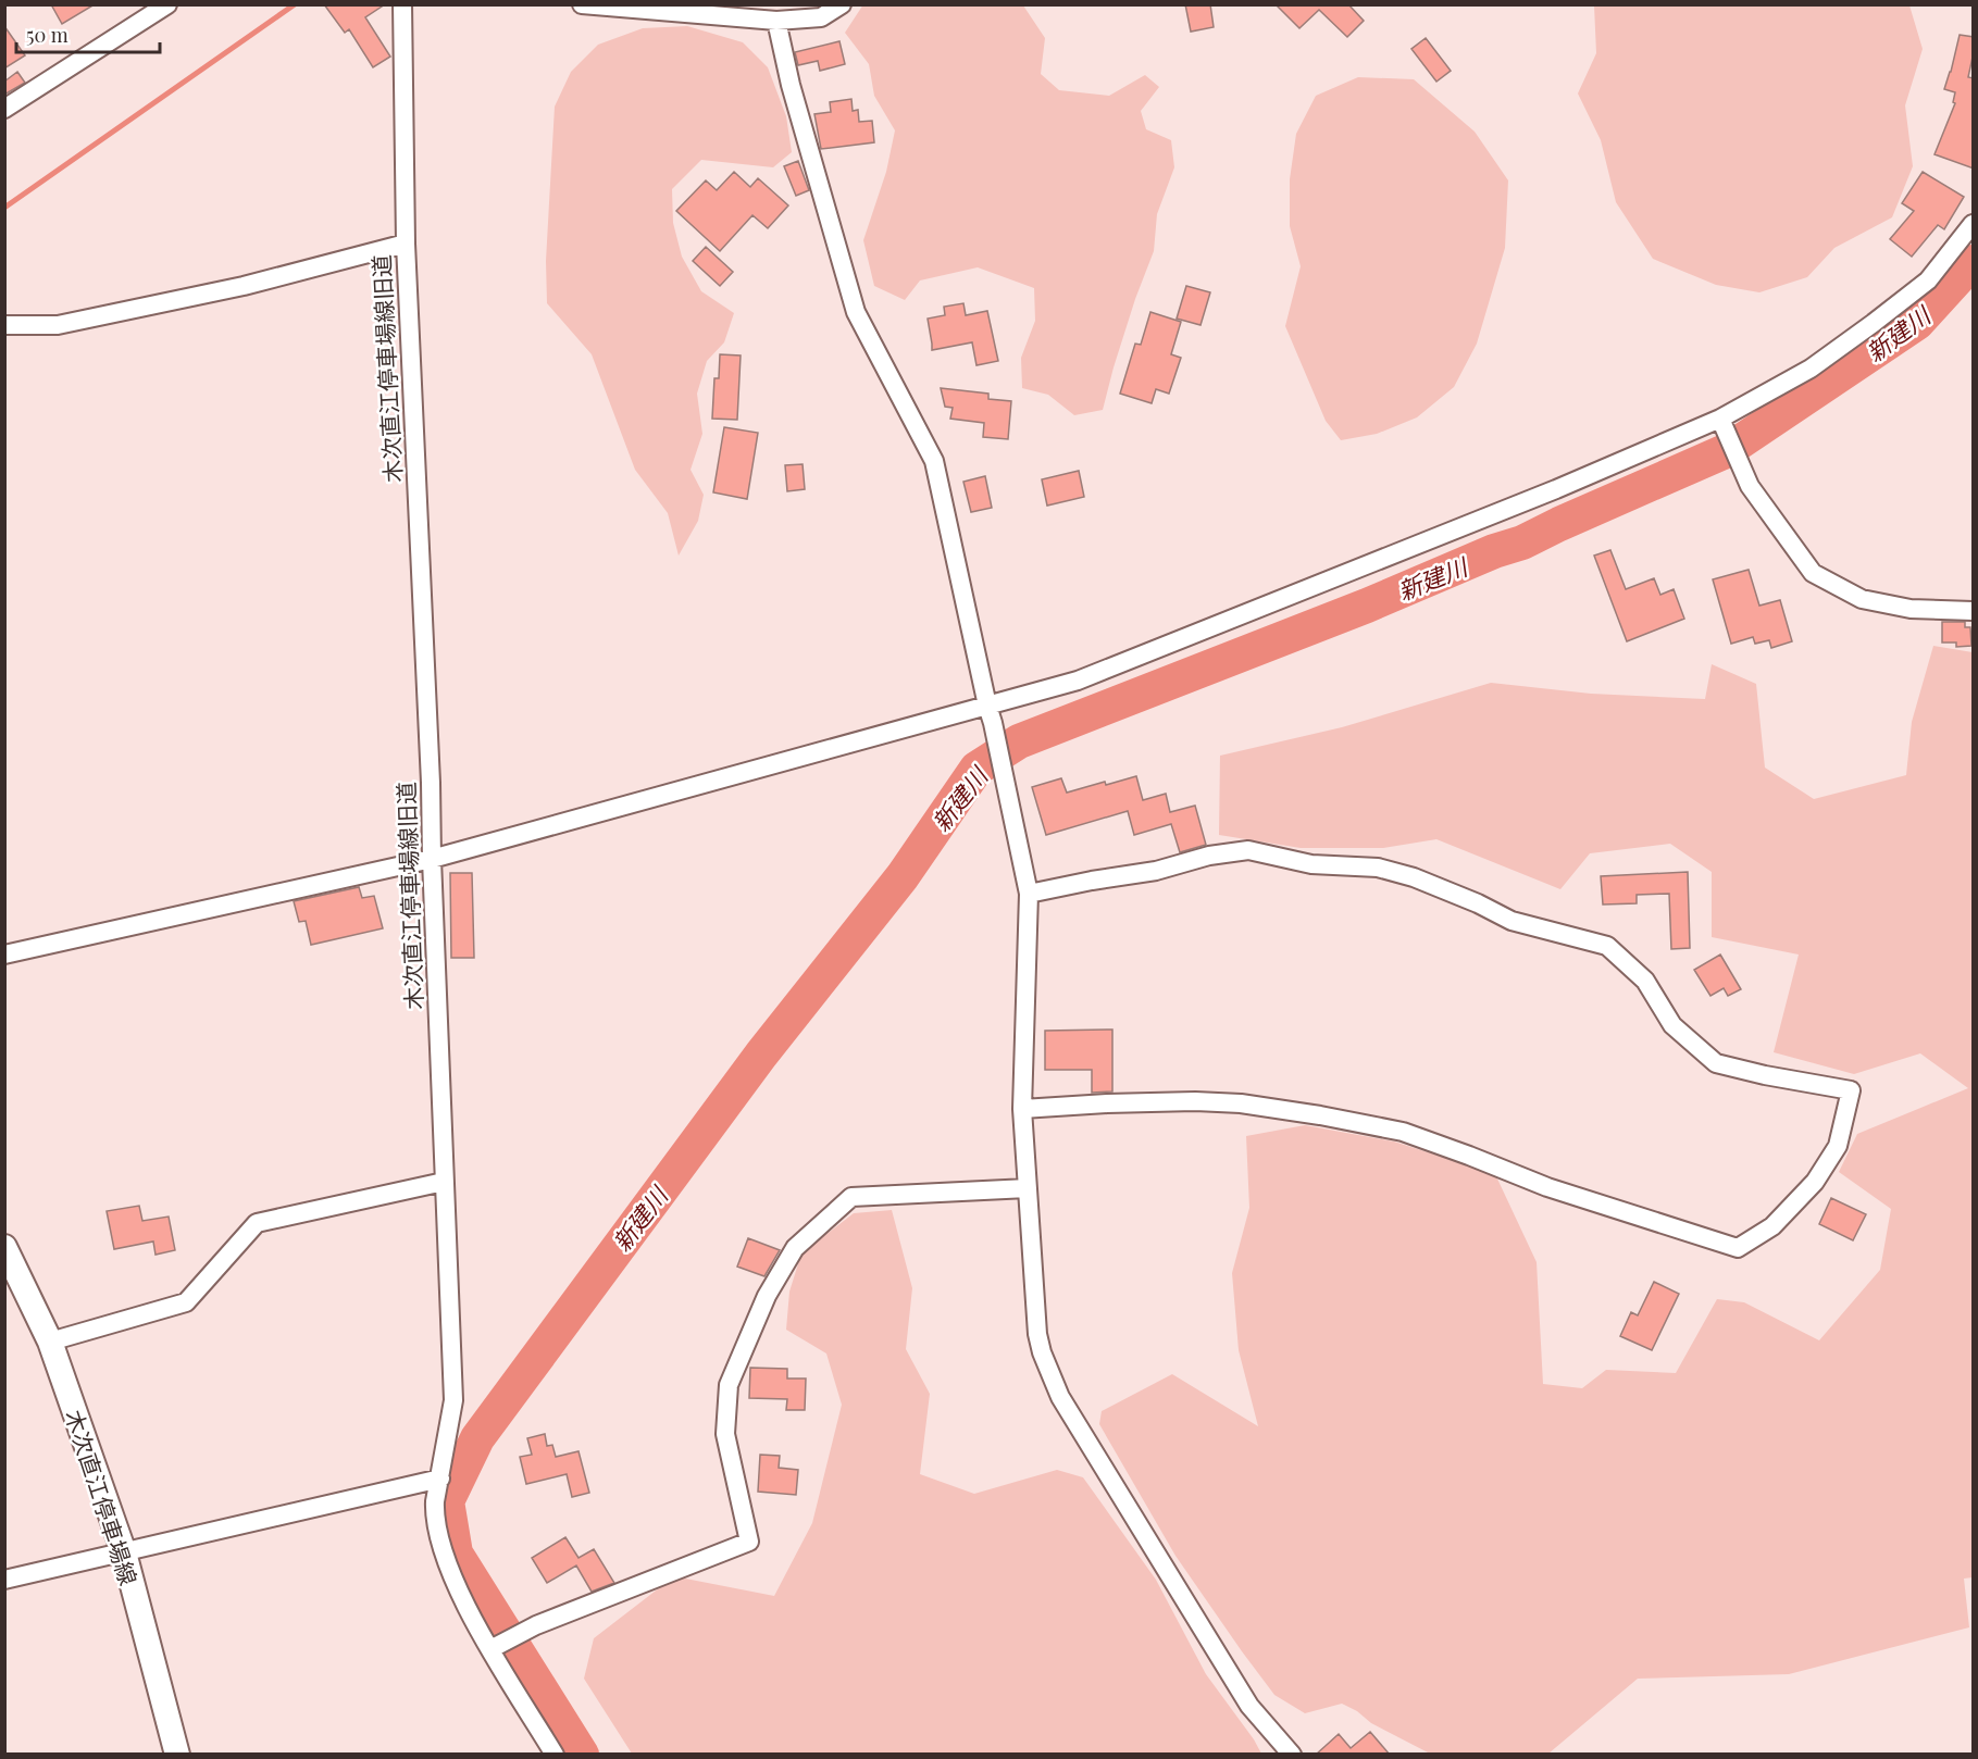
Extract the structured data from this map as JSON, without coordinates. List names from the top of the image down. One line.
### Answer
{"streets":{"main road":["木次直江停車場線"],"street":["木次直江停車場線旧道"]},"water":["新建川"],"scale_bar":"50 m"}
